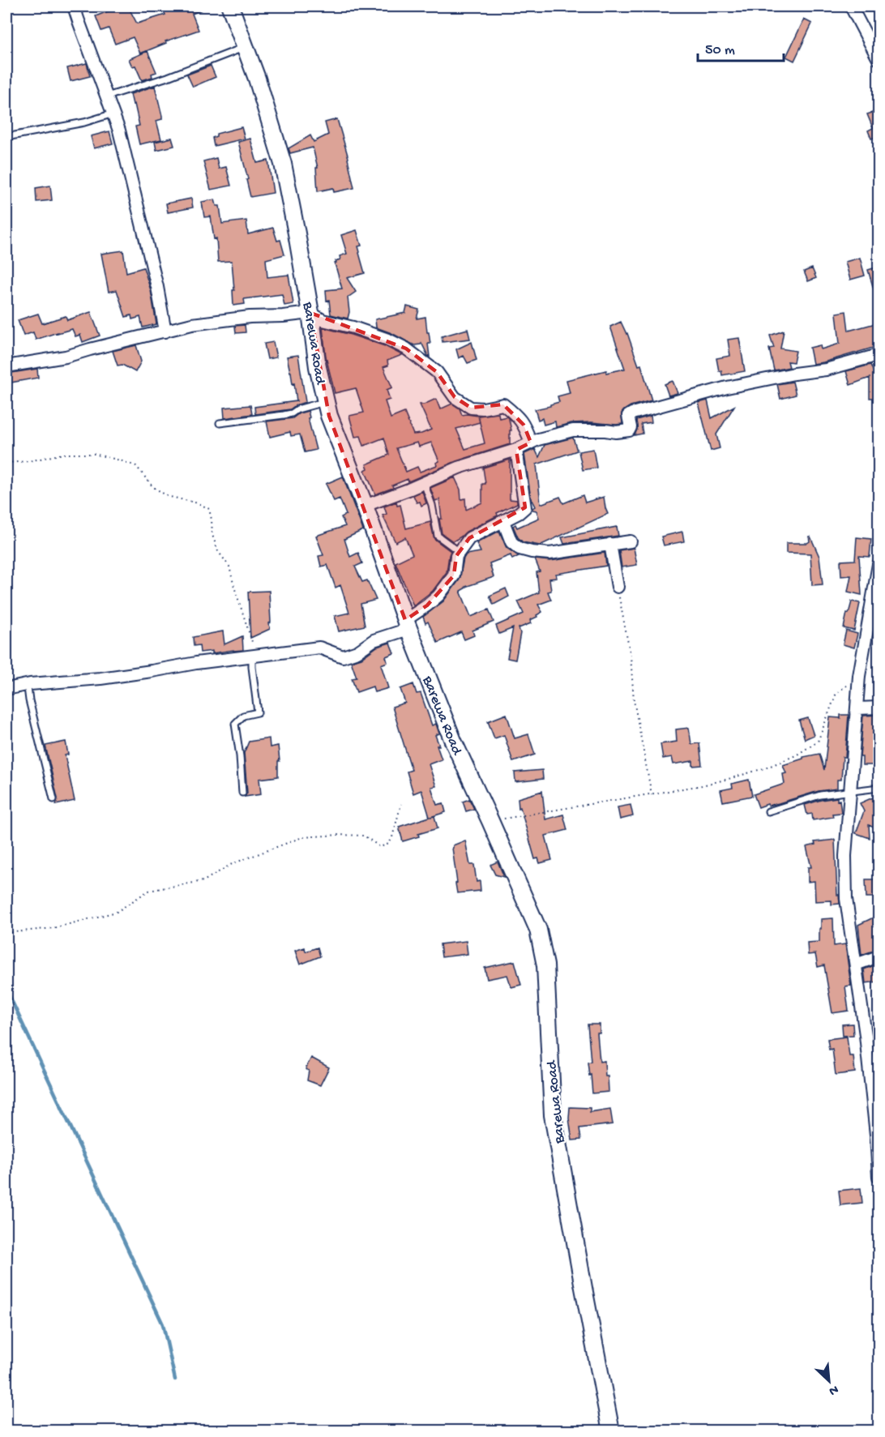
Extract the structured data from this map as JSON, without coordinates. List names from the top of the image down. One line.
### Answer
{"streets":{"main road":["Barewa Road"]},"scale_bar":"50 m","north":"bottom right"}
